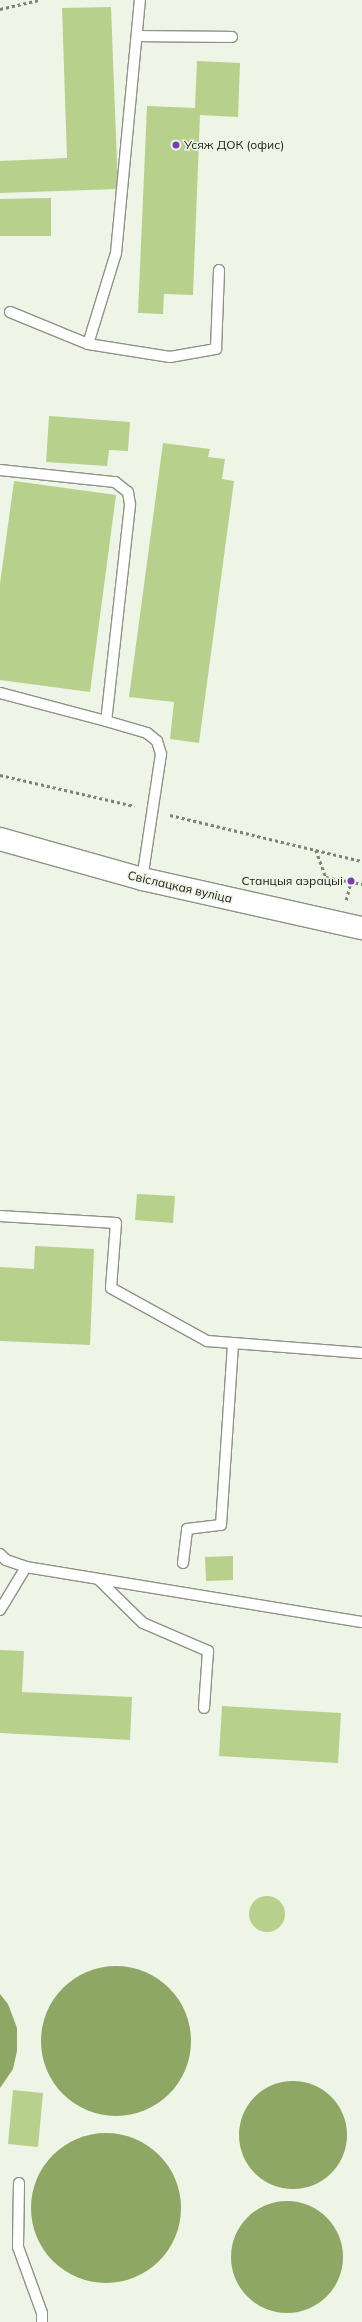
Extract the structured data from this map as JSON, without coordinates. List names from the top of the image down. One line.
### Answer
{"streets":{"street":["Свіслацкая вуліца"]},"places":["Усяж ДОК (офис)","Станцыя аэрацыі"]}
